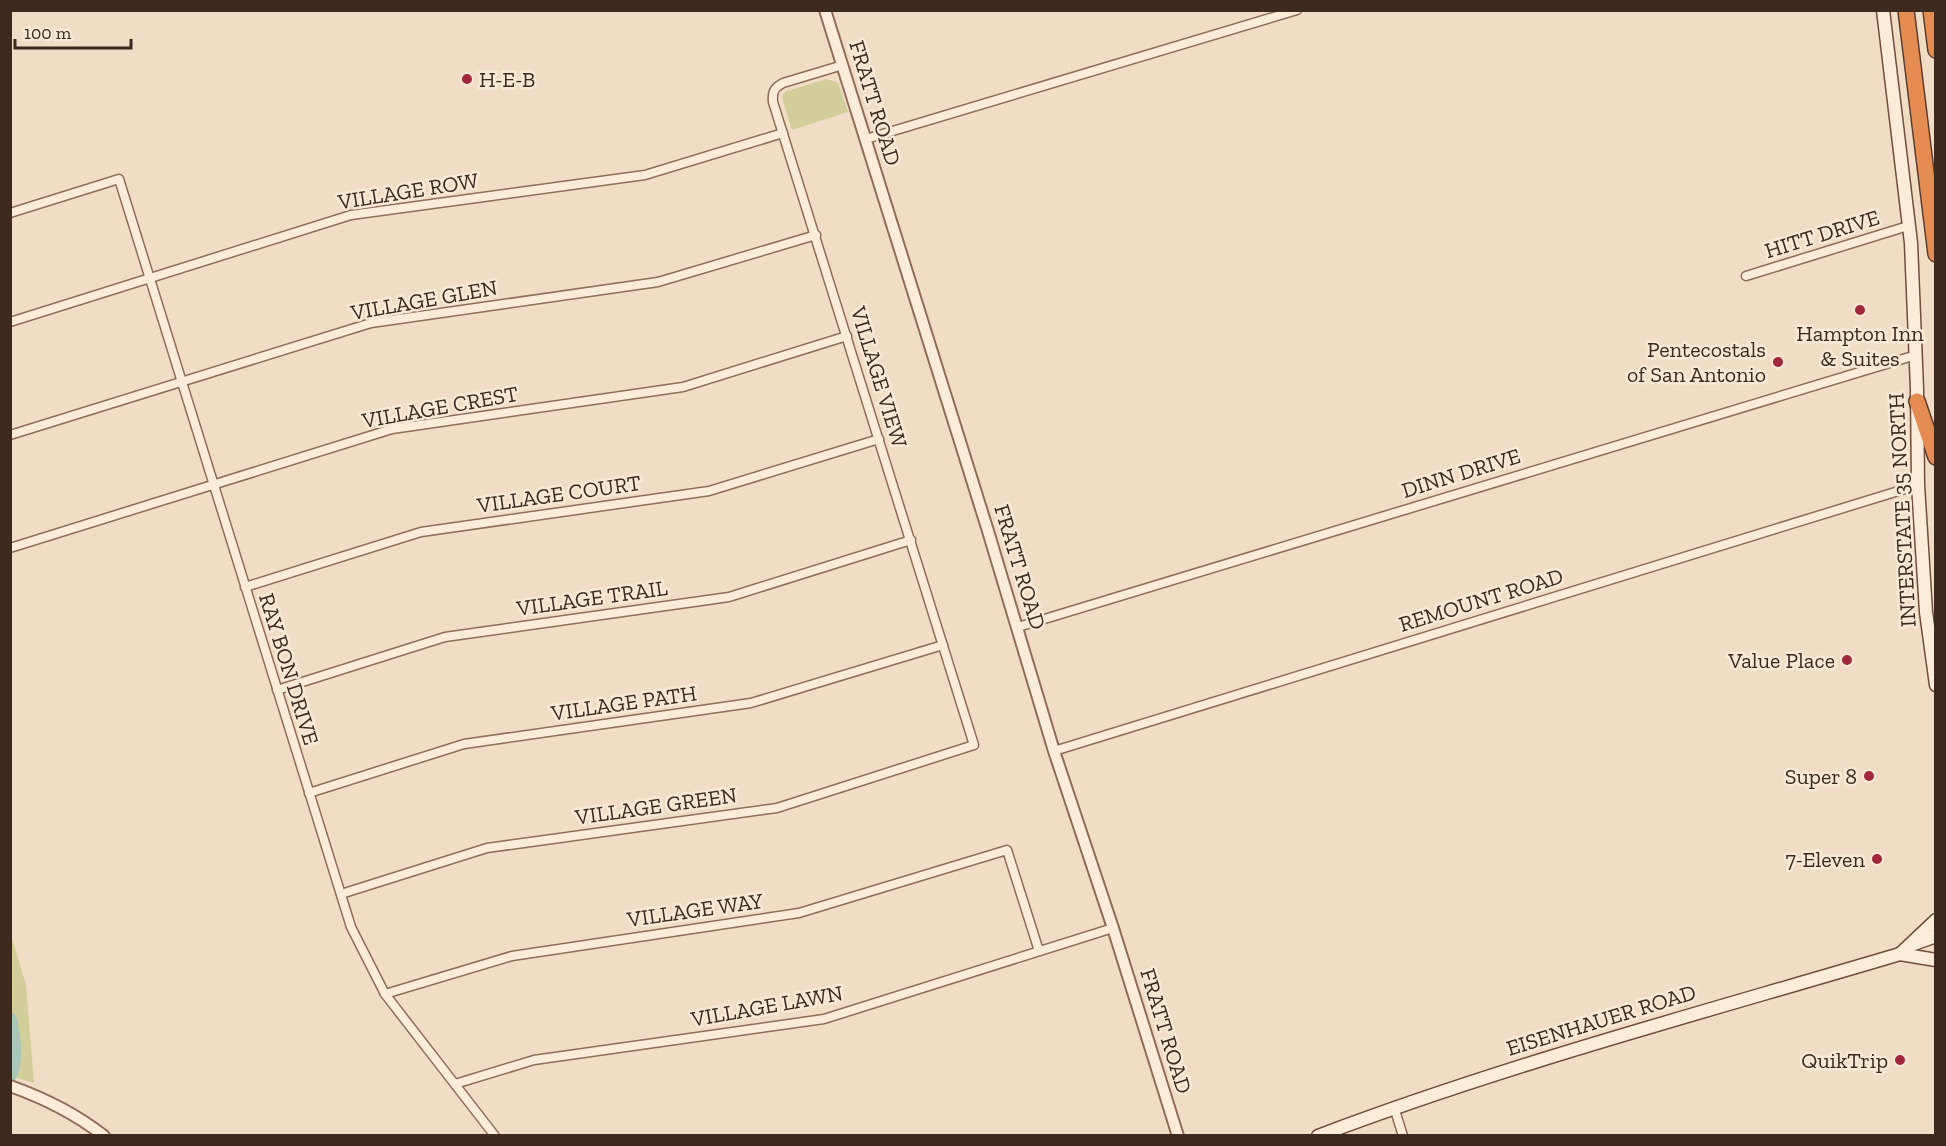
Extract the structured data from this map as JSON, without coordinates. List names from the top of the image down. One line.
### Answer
{"streets":{"main road":["INTERSTATE 35 NORTH","EISENHAUER ROAD"],"street":["FRATT ROAD","VILLAGE ROW","HITT DRIVE","VILLAGE GLEN","VILLAGE VIEW","VILLAGE CREST","DINN DRIVE","VILLAGE COURT","VILLAGE TRAIL","REMOUNT ROAD","RAY BON DRIVE","VILLAGE PATH","VILLAGE GREEN","VILLAGE WAY","VILLAGE LAWN"]},"crossings":[["FRATT ROAD","VILLAGE VIEW"],["FRATT ROAD","DINN DRIVE"],["FRATT ROAD","REMOUNT ROAD"],["FRATT ROAD","VILLAGE LAWN"],["VILLAGE ROW","VILLAGE VIEW"],["VILLAGE ROW","RAY BON DRIVE"],["HITT DRIVE","INTERSTATE 35 NORTH"],["VILLAGE GLEN","VILLAGE VIEW"],["VILLAGE GLEN","RAY BON DRIVE"],["VILLAGE VIEW","VILLAGE CREST"],["VILLAGE VIEW","VILLAGE COURT"],["VILLAGE VIEW","VILLAGE TRAIL"],["VILLAGE VIEW","VILLAGE PATH"],["VILLAGE VIEW","VILLAGE GREEN"],["VILLAGE CREST","RAY BON DRIVE"],["DINN DRIVE","INTERSTATE 35 NORTH"],["VILLAGE COURT","RAY BON DRIVE"],["INTERSTATE 35 NORTH","REMOUNT ROAD"],["VILLAGE TRAIL","RAY BON DRIVE"],["RAY BON DRIVE","VILLAGE PATH"],["RAY BON DRIVE","VILLAGE GREEN"],["RAY BON DRIVE","VILLAGE WAY"],["RAY BON DRIVE","VILLAGE LAWN"],["VILLAGE WAY","VILLAGE LAWN"]],"places":["H-E-B","Hampton Inn & Suites","Pentecostals of San Antonio","Value Place","Super 8","7-Eleven","QuikTrip"],"scale_bar":"100 m"}
